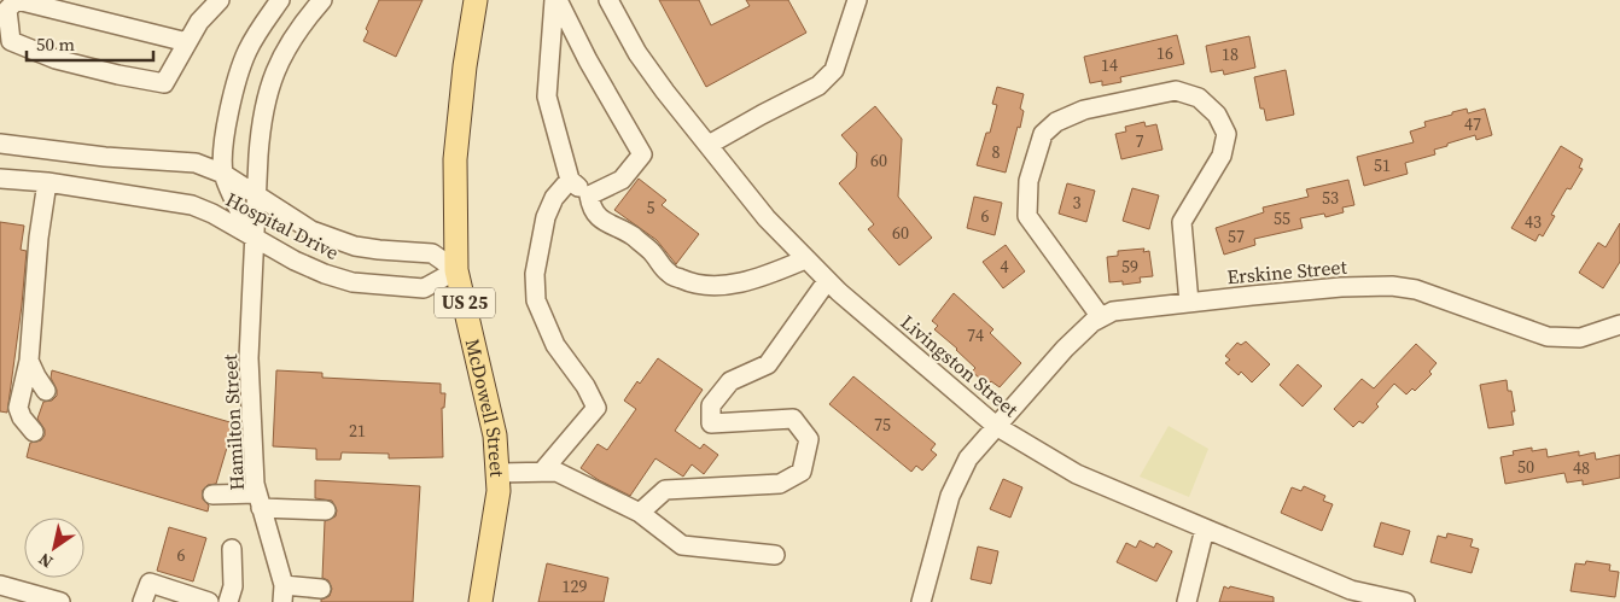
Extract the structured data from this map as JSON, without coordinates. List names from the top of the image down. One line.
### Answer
{"streets":{"main road":["US 25","McDowell Street"],"street":["Hospital Drive","Erskine Street","Livingston Street","Hamilton Street"]},"crossings":[["Hospital Drive","McDowell Street"],["Hospital Drive","Hamilton Street"],["Erskine Street","Livingston Street"]],"house_numbers":["16","18","14","47","7","8","60","51","53","3","5","6","55","43","60","57","4","59","74","75","21","50","48","6","129"],"scale_bar":"50 m","north":"bottom left"}
